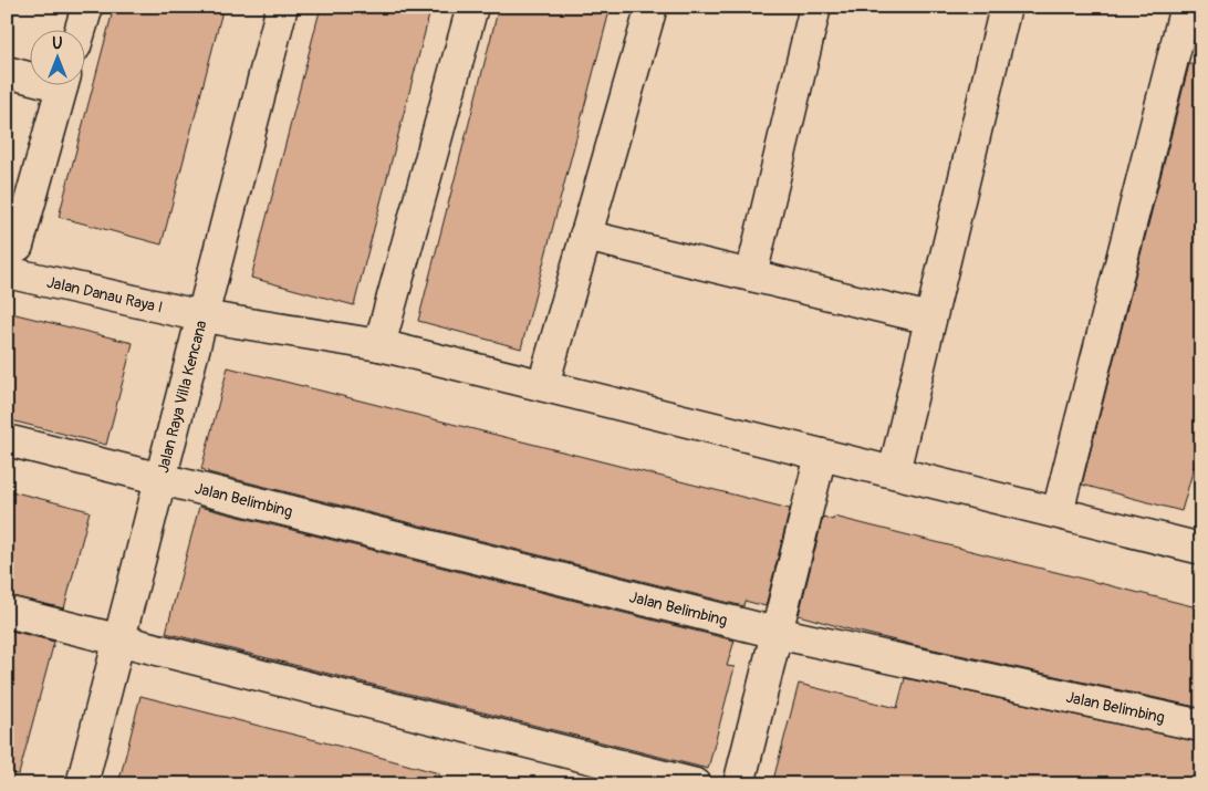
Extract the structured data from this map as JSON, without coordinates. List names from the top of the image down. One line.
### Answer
{"streets":{"street":["Jalan Danau Raya I","Jalan Raya Villa Kencana","Jalan Belimbing"]},"crossings":[["Jalan Danau Raya I","Jalan Raya Villa Kencana"],["Jalan Raya Villa Kencana","Jalan Belimbing"]],"north":"top"}
